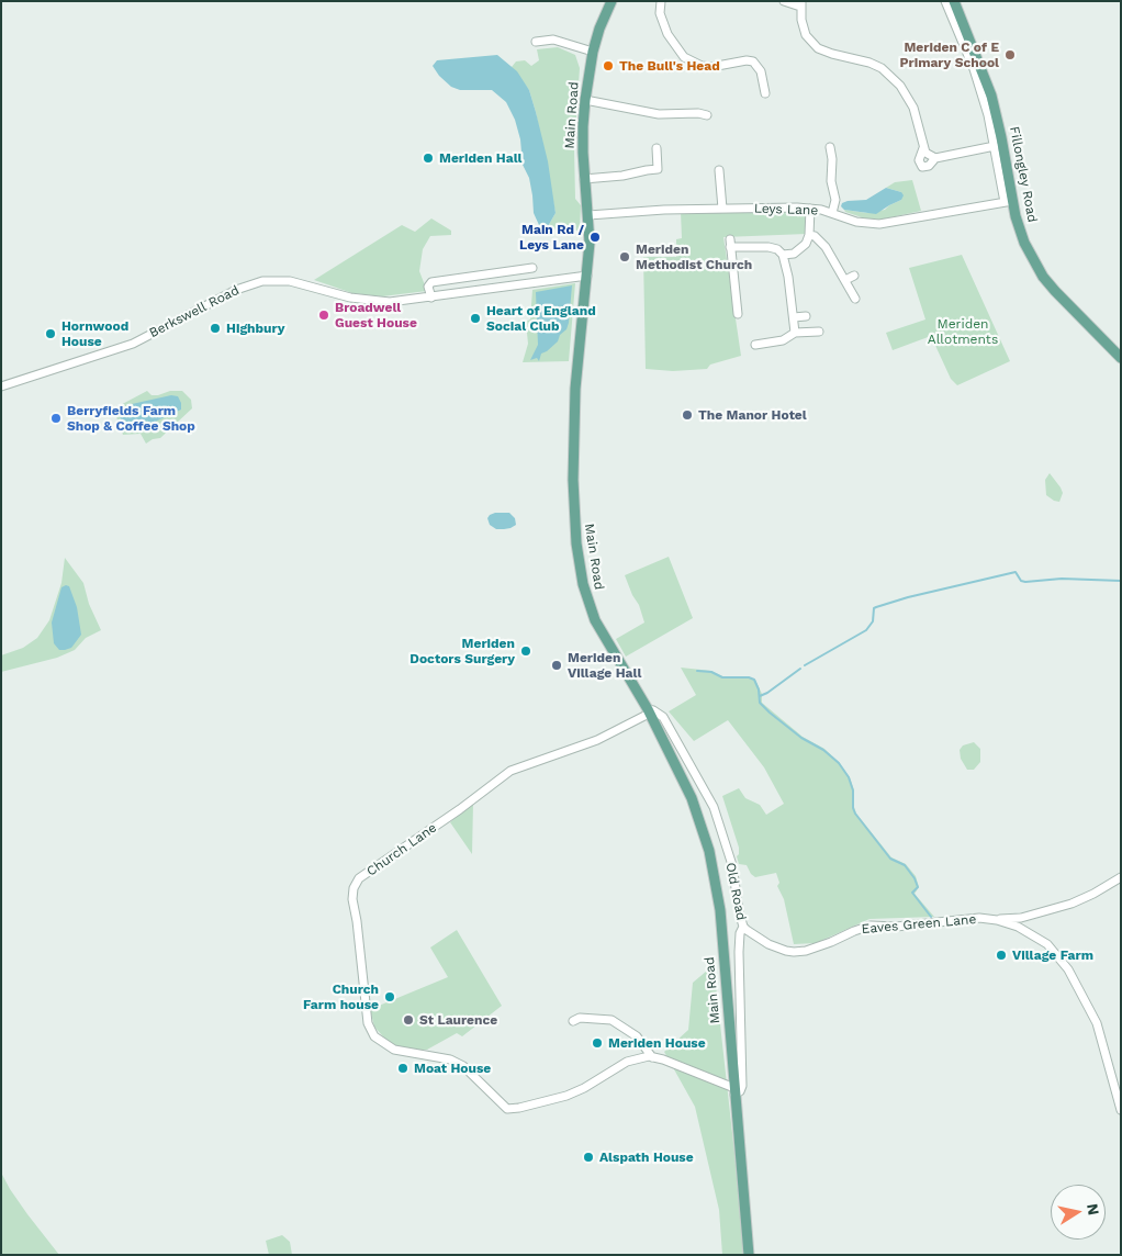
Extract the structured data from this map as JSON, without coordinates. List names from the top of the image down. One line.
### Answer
{"streets":{"main road":["Main Road","Fillongley Road"],"street":["Leys Lane","Berkswell Road","Church Lane","Old Road","Eaves Green Lane"]},"crossings":[["Main Road","Leys Lane"],["Main Road","Berkswell Road"],["Main Road","Church Lane"],["Main Road","Old Road"],["Fillongley Road","Leys Lane"],["Church Lane","Old Road"],["Old Road","Eaves Green Lane"]],"parks":["Meriden Allotments"],"places":["Meriden C of E Primary School","The Bull's Head","Meriden Hall","Main Rd / Leys Lane","Meriden Methodist Church","Broadwell Guest House","Heart of England Social Club","Highbury","Hornwood House","The Manor Hotel","Berryfields Farm Shop & Coffee Shop","Meriden Doctors Surgery","Meriden Village Hall","Village Farm","Church Farm house","St Laurence","Meriden House","Moat House","Alspath House"],"north":"right"}
